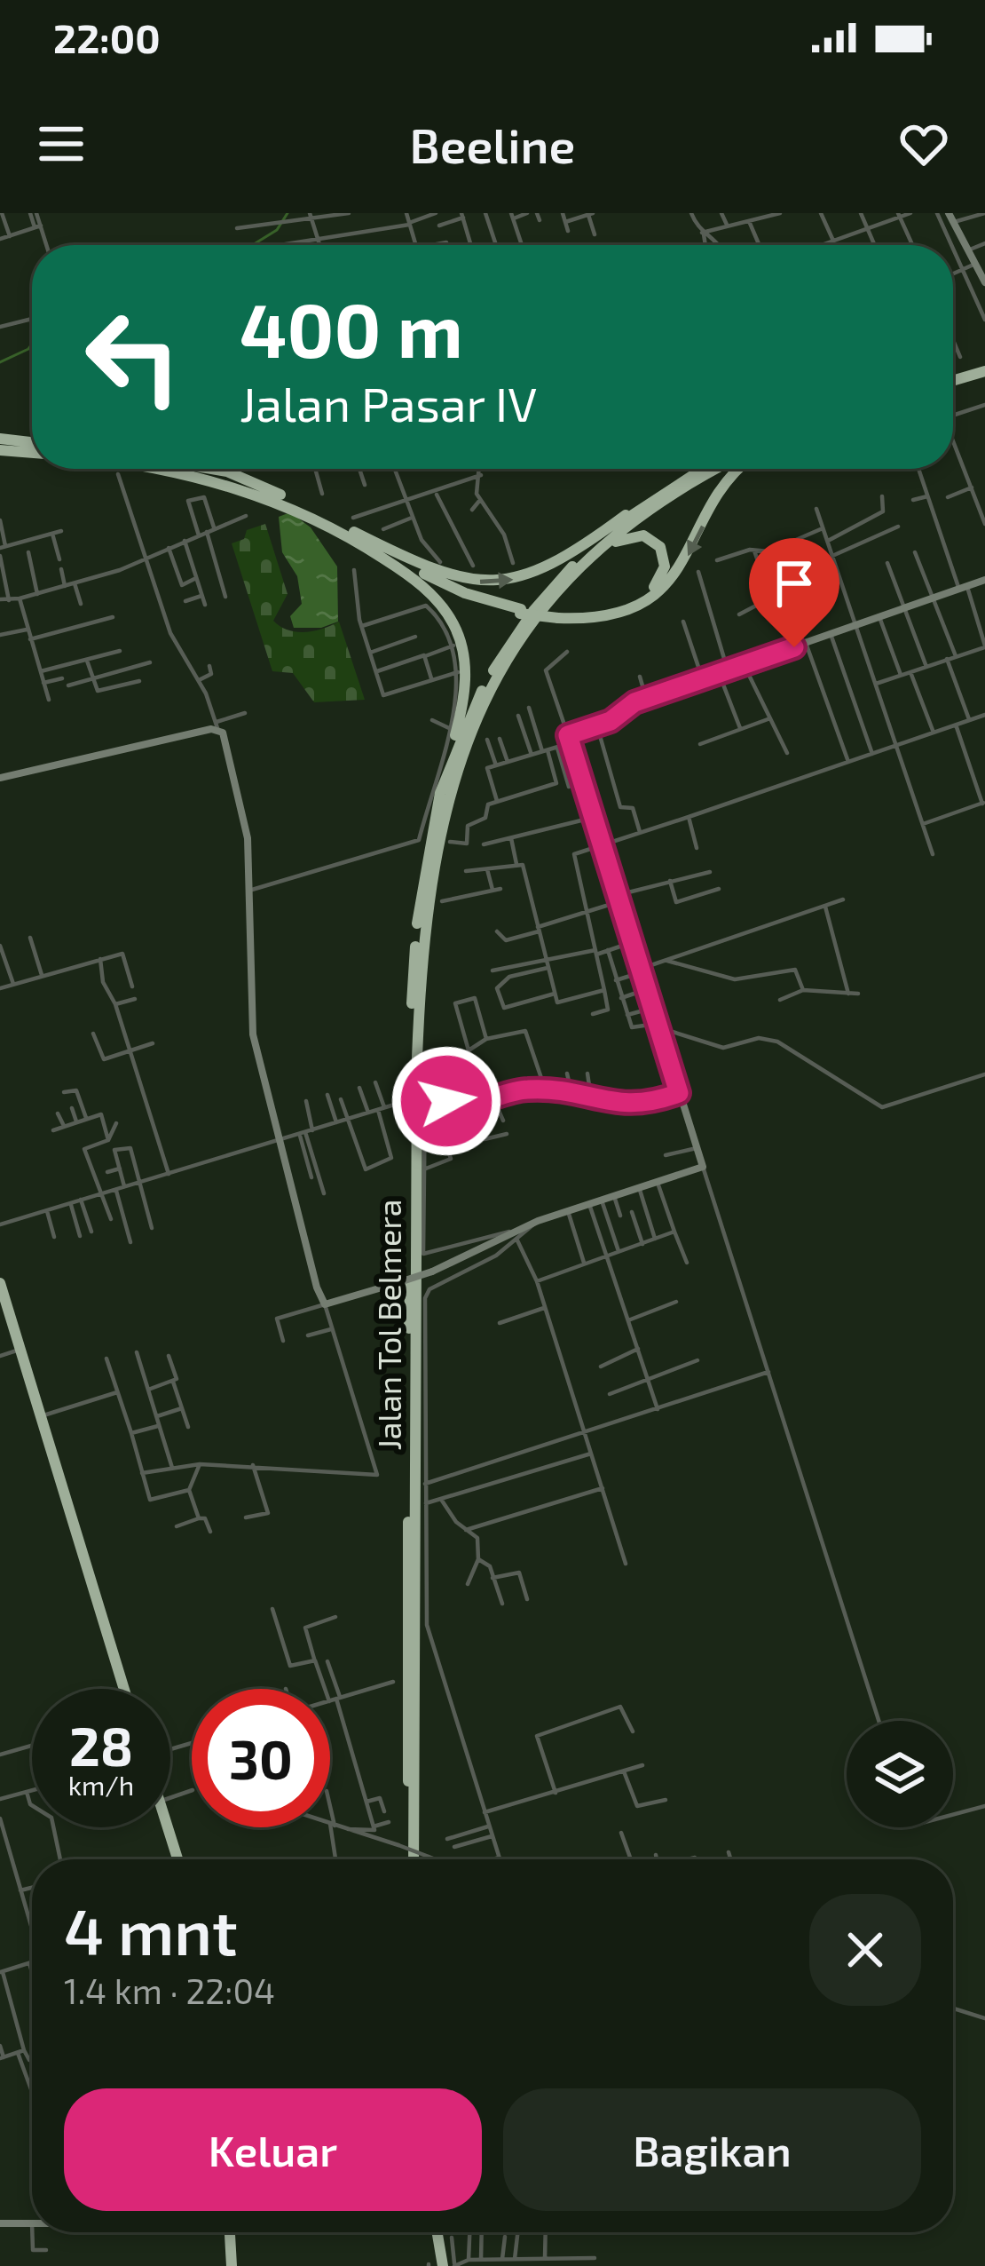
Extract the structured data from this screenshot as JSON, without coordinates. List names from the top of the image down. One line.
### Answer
{"streets":{"highway":["Jalan Tol Belmera"]},"page":{"status":"22:00","header":"Beeline","turn":["400 m","Jalan Pasar IV"],"speed":"28 km/h","limit":"30","heading":["4 mnt","1.4 km · 22:04"],"buttons":["Keluar","Bagikan"]}}
